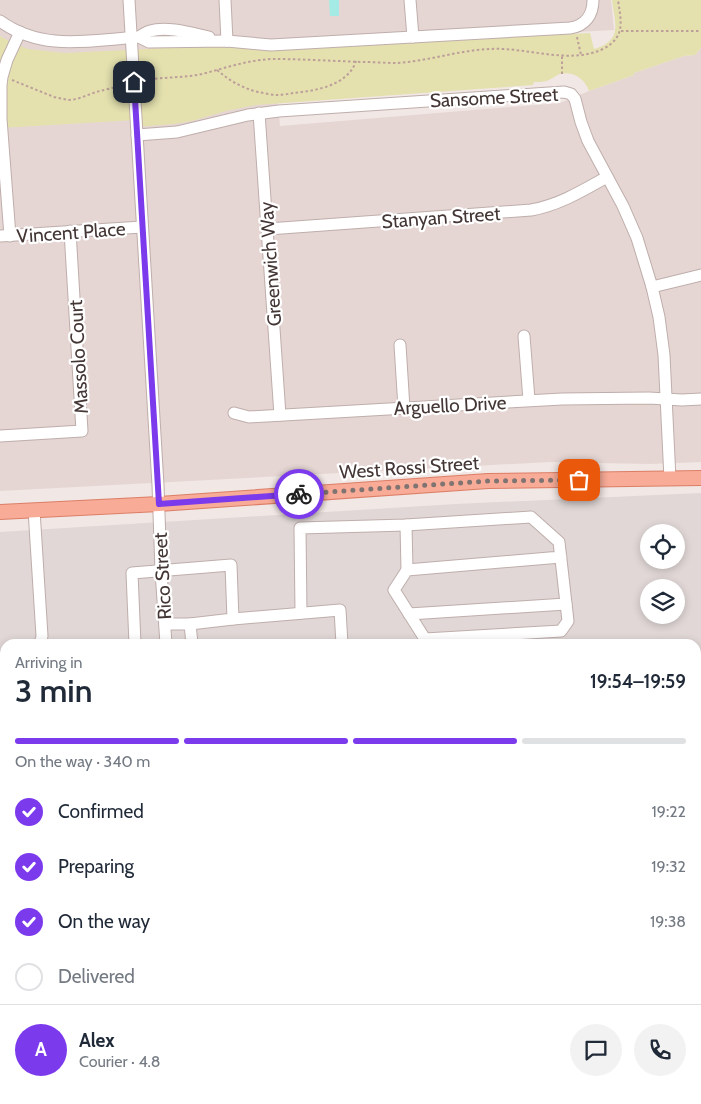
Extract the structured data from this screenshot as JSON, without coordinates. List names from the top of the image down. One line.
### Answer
{"streets":{"main road":["West Rossi Street"],"street":["Sansome Street","Stanyan Street","Vincent Place","Greenwich Way","Massolo Court","Arguello Drive","Rico Street"]},"crossings":[["Sansome Street","Stanyan Street"],["Sansome Street","Greenwich Way"],["Sansome Street","Arguello Drive"],["Sansome Street","West Rossi Street"],["Sansome Street","Rico Street"],["Stanyan Street","Greenwich Way"],["Vincent Place","Massolo Court"],["Vincent Place","Rico Street"],["Greenwich Way","Arguello Drive"],["West Rossi Street","Rico Street"]],"page":{"heading":["3 min","Arriving in","19:54–19:59"],"panel":["Alex","Courier · 4.8"],"bar":"On the way · 340 m","list":[["Confirmed","19:22"],["Preparing","19:32"],["On the way","19:38"],"Delivered"],"round":"A"}}
